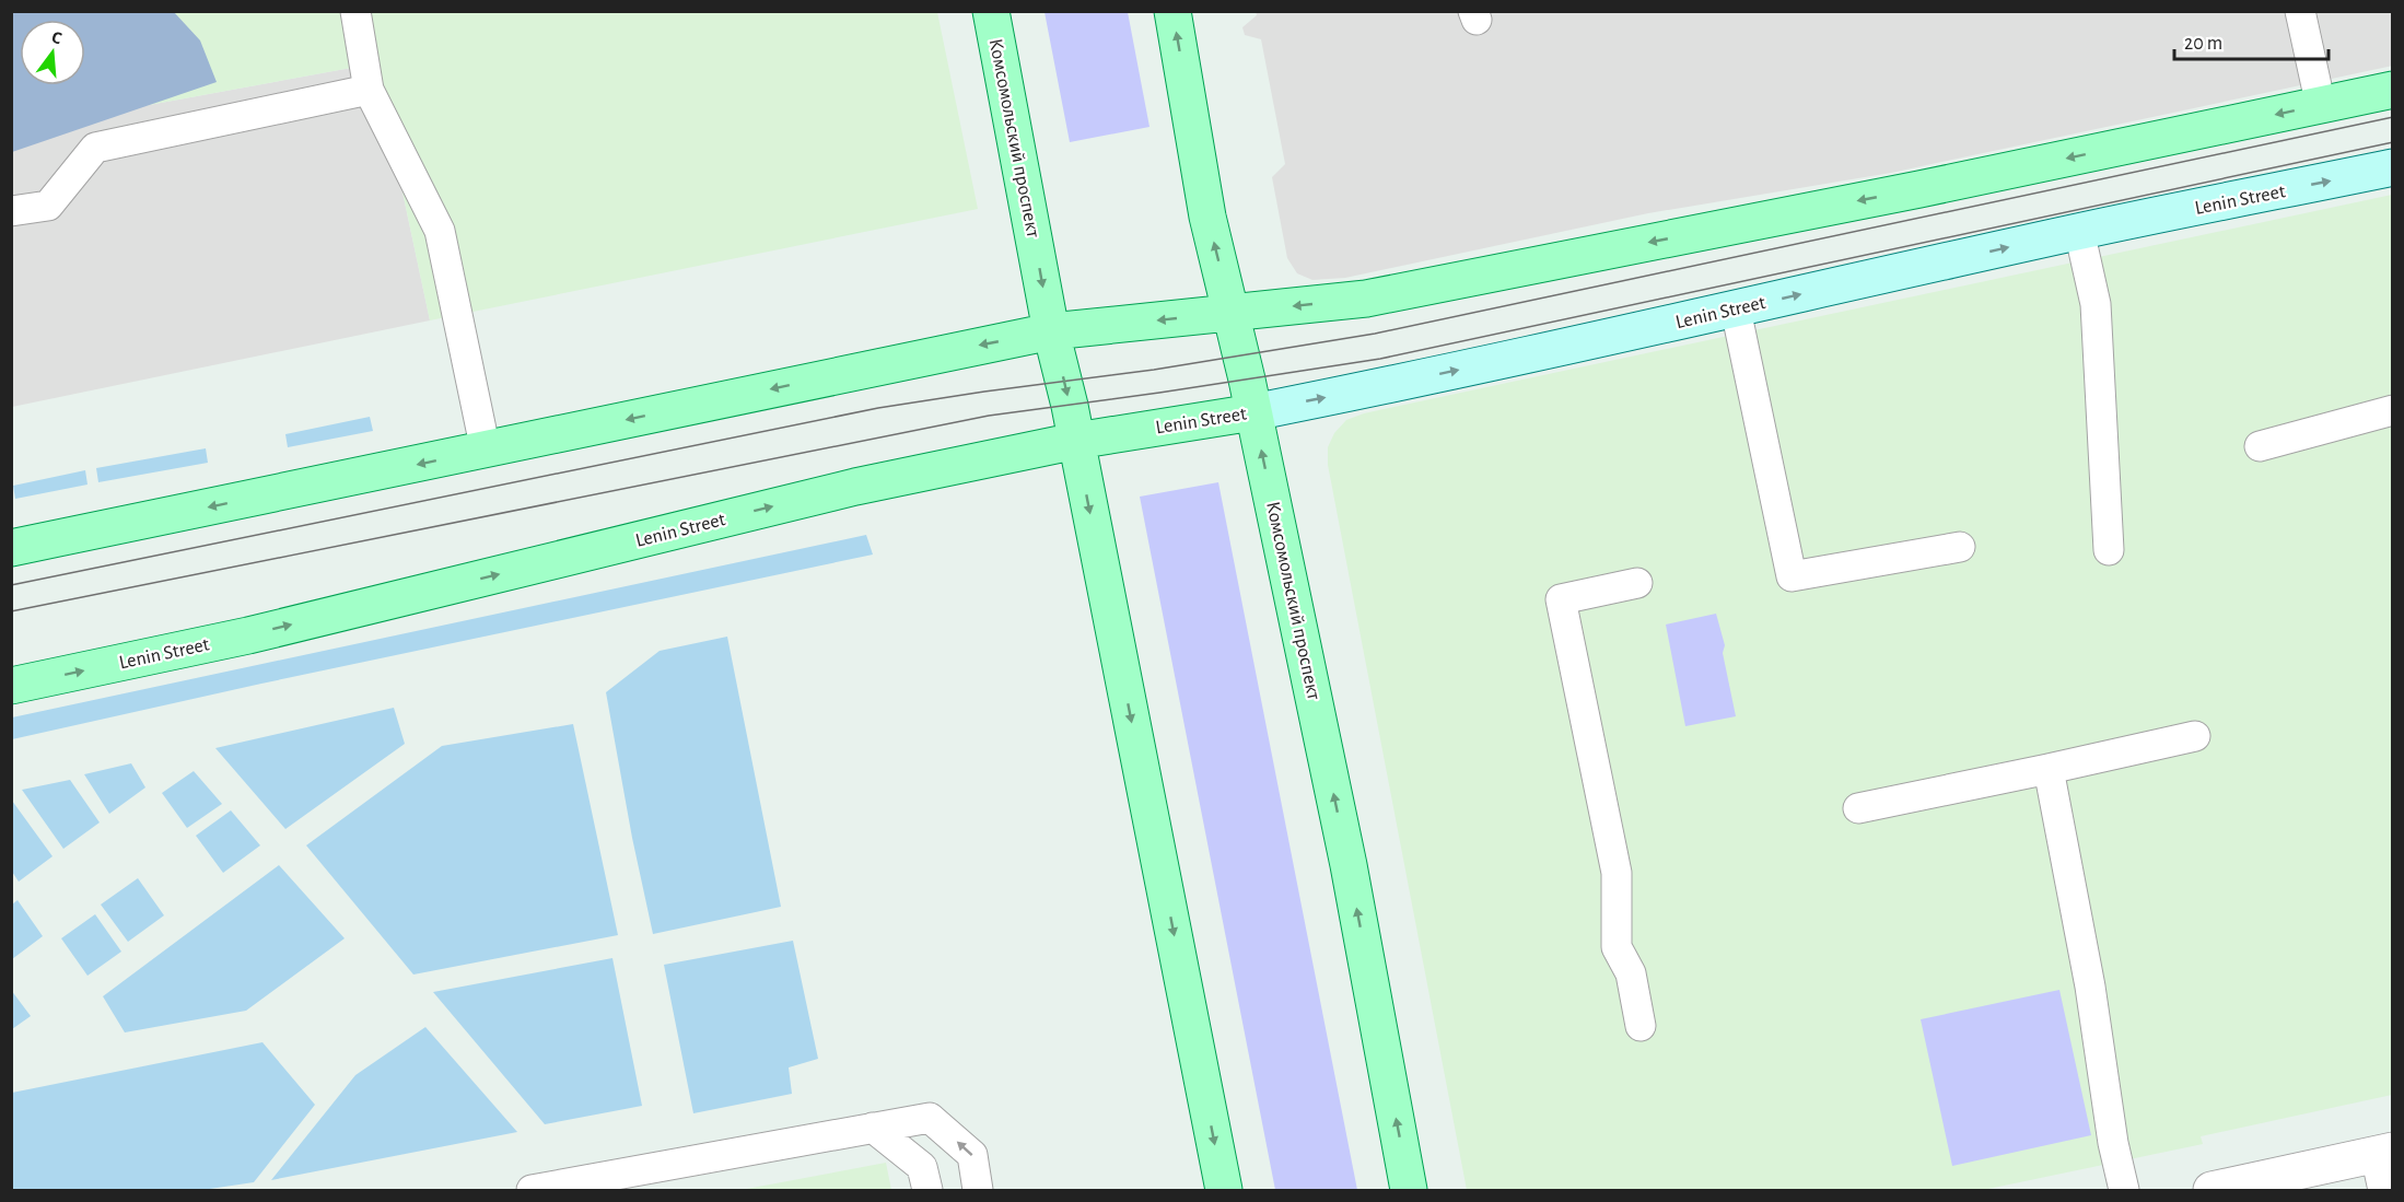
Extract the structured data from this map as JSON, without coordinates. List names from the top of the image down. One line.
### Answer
{"streets":{"main road":["Комсомольский проспект","Lenin Street"]},"crossings":[["Комсомольский проспект","Lenin Street"]],"scale_bar":"20 m","north":"top"}
